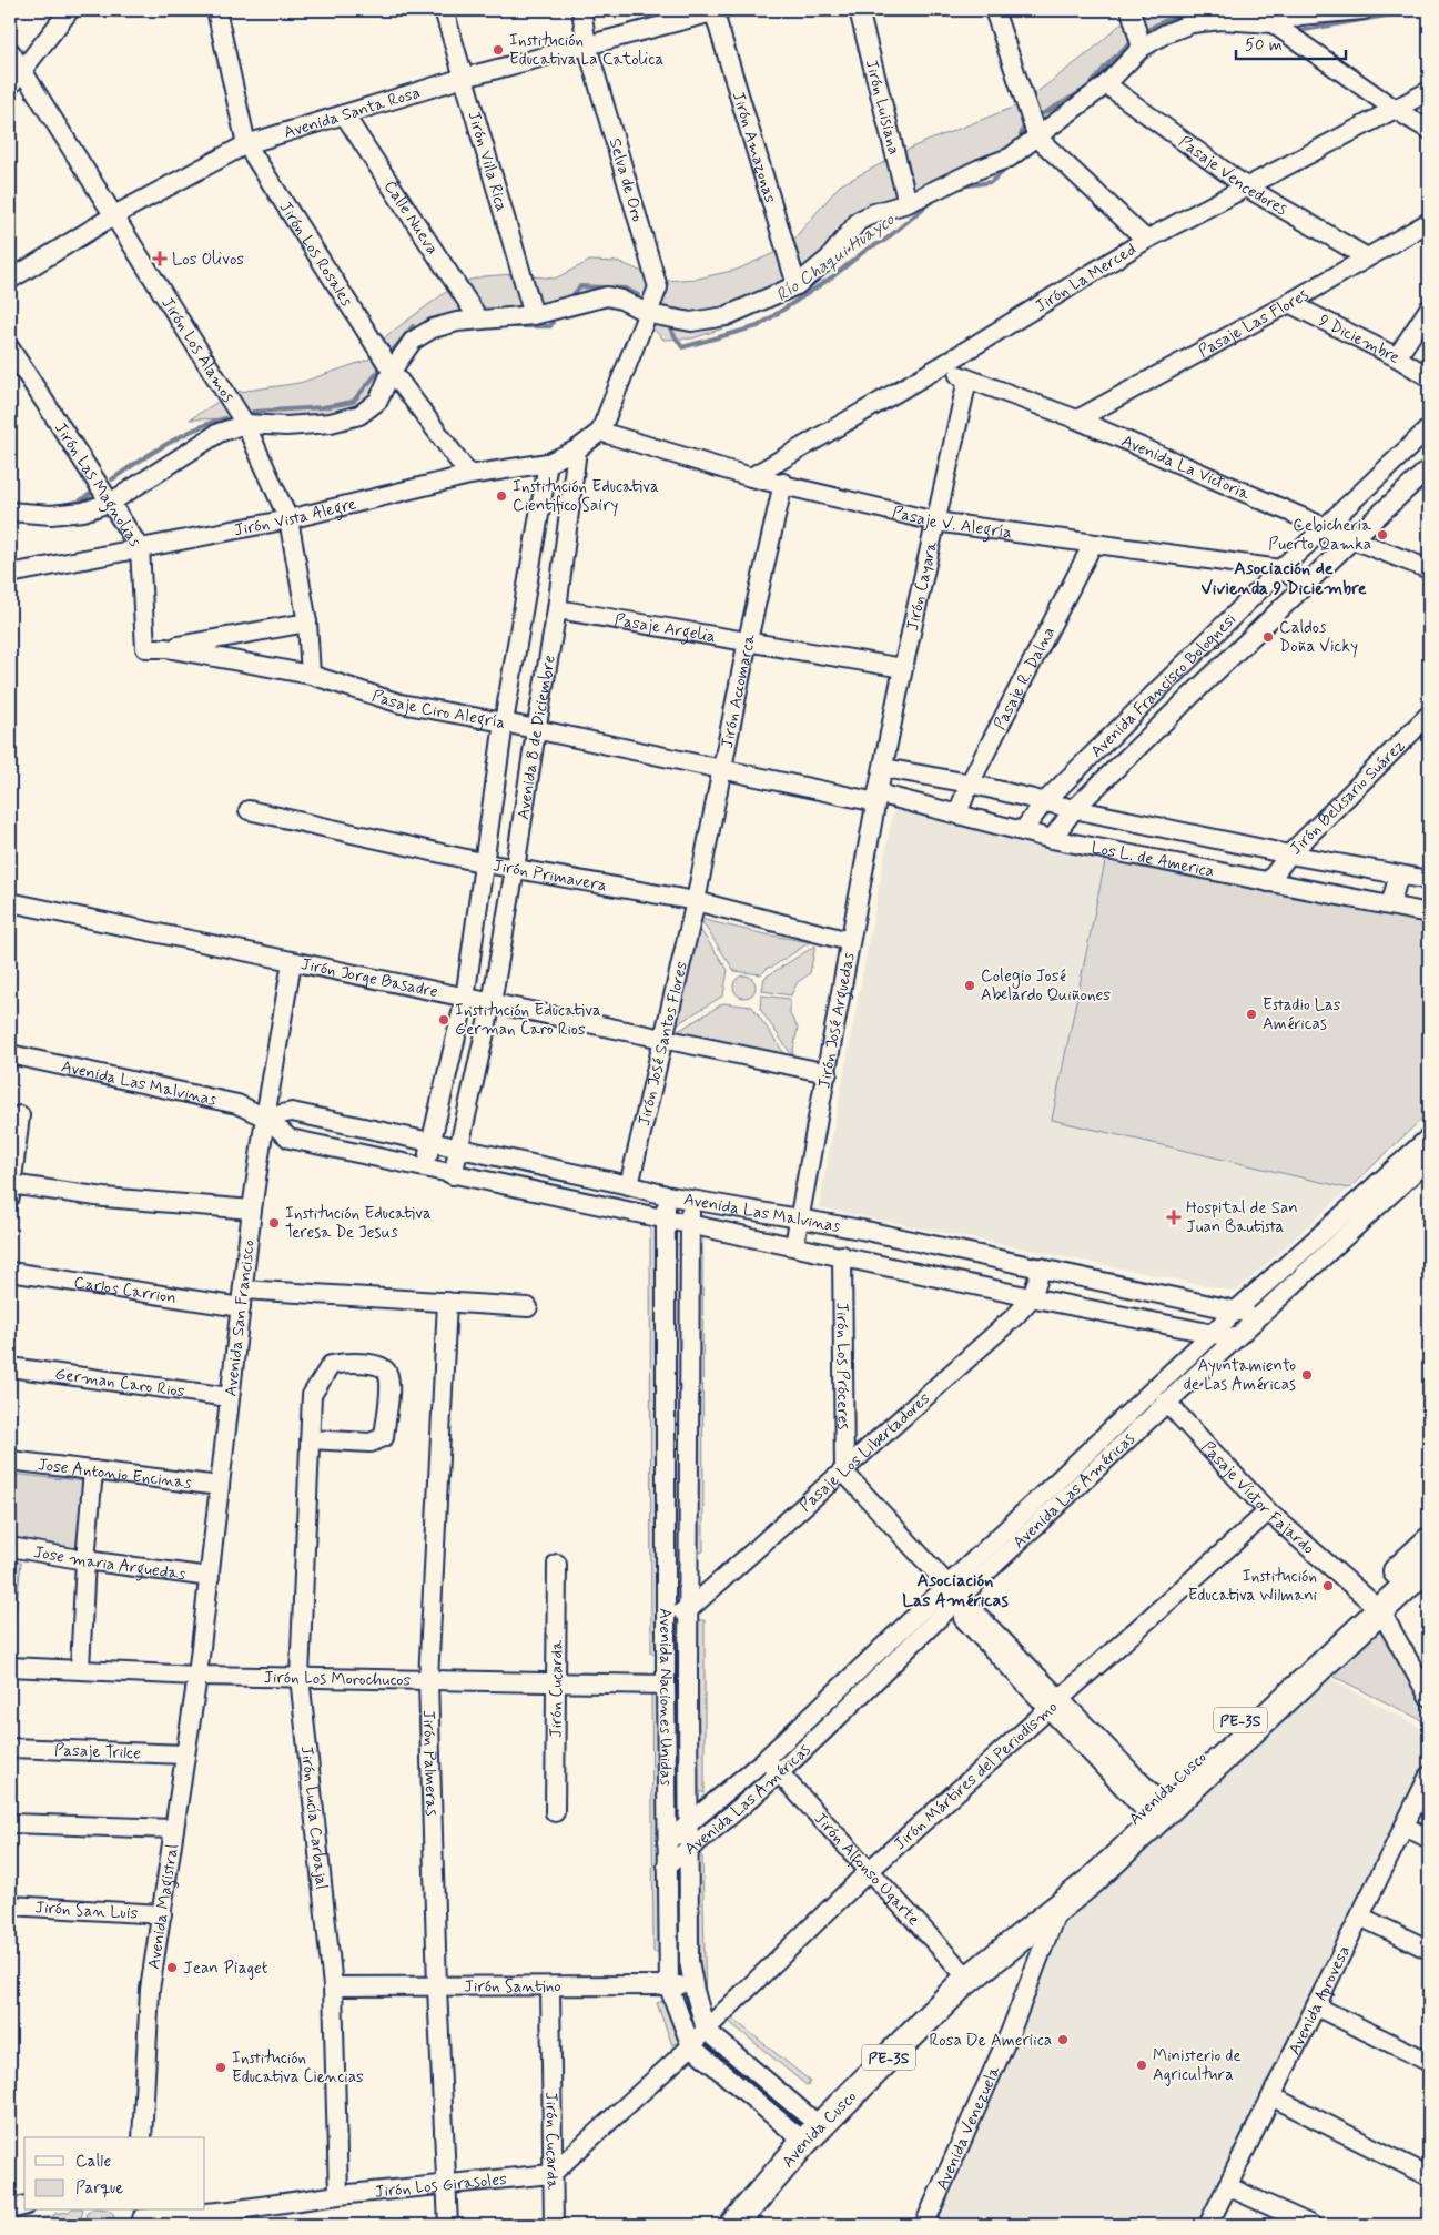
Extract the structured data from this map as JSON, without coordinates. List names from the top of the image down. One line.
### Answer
{"streets":{"highway":["PE-3S","Avenida Cusco"],"street":["Jirón Luisiana","Avenida Santa Rosa","Jirón Amazonas","Jirón Villa Rica","Pasaje Vencedores","Selva de Oro","Calle Nueva","Jirón Los Rosales","Jirón La Merced","Pasaje Las Flores","9 Diciembre","Jirón Los Álamos","Avenida La Victoria","Jirón Las Magnolias","Jirón Vista Alegre","Pasaje V. Alegría","Jirón Cayara","Pasaje Argelia","Pasaje R. Dalna","Avenida Francisco Bolognesi","Jirón Accomarca","Pasaje Ciro Alegría","Avenida 8 de Diciembre","Jirón Belisario Suárez","Los L. de America","Jirón Primavera","Jirón Jorge Basadre","Jirón José Arguedas","Jirón José Santos Flores","Avenida Las Malvinas","Carlos Carrion","Avenida San Francisco","Jirón Los Próceres","German Caro Rios","Pasaje Los Libertadores","Jose Antonio Encinas","Avenida Las Américas","Pasaje Víctor Fajardo","Jose maria Arguedas","Jirón Los Morochucos","Jirón Cucarda","Avenida Naciones Unidas","Pasaje Trilce","Jirón Palmeras","Jirón Mártires del Periodismo","Jirón Lucía Carbajal","Jirón Alfonso Ugarte","Avenida Magistral","Jirón San Luis","Jirón Santino","Avenida Aprovesa","Avenida Venezuela","Jirón Los Girasoles"]},"crossings":[["Avenida Santa Rosa","Jirón Amazonas"],["Avenida Santa Rosa","Jirón Villa Rica"],["Avenida Santa Rosa","Selva de Oro"],["Avenida Santa Rosa","Calle Nueva"],["Avenida Santa Rosa","Jirón Los Rosales"],["Avenida Santa Rosa","Jirón Los Álamos"],["Pasaje Vencedores","Jirón La Merced"],["Pasaje Vencedores","Pasaje Las Flores"],["Jirón Los Rosales","Jirón Vista Alegre"],["Jirón La Merced","Avenida La Victoria"],["Jirón La Merced","Pasaje V. Alegría"],["Pasaje Las Flores","9 Diciembre"],["Pasaje Las Flores","Avenida La Victoria"],["Jirón Los Álamos","Jirón Vista Alegre"],["Jirón Los Álamos","Pasaje Ciro Alegría"],["Avenida La Victoria","Jirón Cayara"],["Avenida La Victoria","Avenida Francisco Bolognesi"],["Jirón Las Magnolias","Jirón Vista Alegre"],["Jirón Las Magnolias","Pasaje Ciro Alegría"],["Jirón Vista Alegre","Avenida 8 de Diciembre"],["Pasaje V. Alegría","Jirón Cayara"],["Pasaje V. Alegría","Pasaje R. Dalna"],["Pasaje V. Alegría","Avenida Francisco Bolognesi"],["Pasaje V. Alegría","Jirón Accomarca"],["Jirón Cayara","Pasaje Argelia"],["Jirón Cayara","Pasaje Ciro Alegría"],["Jirón Cayara","Los L. de America"],["Jirón Cayara","Jirón José Arguedas"],["Pasaje Argelia","Jirón Accomarca"],["Pasaje Argelia","Avenida 8 de Diciembre"],["Pasaje R. Dalna","Los L. de America"],["Avenida Francisco Bolognesi","Los L. de America"],["Jirón Accomarca","Pasaje Ciro Alegría"],["Jirón Accomarca","Jirón Primavera"],["Jirón Accomarca","Jirón José Santos Flores"],["Pasaje Ciro Alegría","Avenida 8 de Diciembre"],["Pasaje Ciro Alegría","Los L. de America"],["Pasaje Ciro Alegría","Jirón José Arguedas"],["Avenida 8 de Diciembre","Jirón Primavera"],["Avenida 8 de Diciembre","Jirón Jorge Basadre"],["Avenida 8 de Diciembre","Avenida Las Malvinas"],["Jirón Belisario Suárez","Los L. de America"],["Los L. de America","Jirón José Arguedas"],["Jirón Primavera","Jirón José Arguedas"],["Jirón Primavera","Jirón José Santos Flores"],["Jirón Jorge Basadre","Jirón José Arguedas"],["Jirón Jorge Basadre","Jirón José Santos Flores"],["Jirón Jorge Basadre","Avenida San Francisco"],["Jirón José Arguedas","Avenida Las Malvinas"],["Jirón José Santos Flores","Avenida Las Malvinas"],["Avenida Las Malvinas","Avenida San Francisco"],["Avenida Las Malvinas","Jirón Los Próceres"],["Avenida Las Malvinas","Pasaje Los Libertadores"],["Avenida Las Malvinas","Avenida Las Américas"],["Avenida Las Malvinas","Avenida Naciones Unidas"],["Carlos Carrion","Avenida San Francisco"],["Carlos Carrion","Jirón Palmeras"],["Avenida San Francisco","German Caro Rios"],["Avenida San Francisco","Jose Antonio Encinas"],["Avenida San Francisco","Jose maria Arguedas"],["Avenida San Francisco","Jirón Los Morochucos"],["Avenida San Francisco","Avenida Magistral"],["Jirón Los Próceres","Pasaje Los Libertadores"],["Pasaje Los Libertadores","Avenida Naciones Unidas"],["Avenida Las Américas","Pasaje Víctor Fajardo"],["Avenida Las Américas","Avenida Naciones Unidas"],["Avenida Las Américas","Jirón Alfonso Ugarte"],["Pasaje Víctor Fajardo","Jirón Mártires del Periodismo"],["Pasaje Víctor Fajardo","Avenida Cusco"],["Jirón Los Morochucos","Jirón Cucarda"],["Jirón Los Morochucos","Avenida Naciones Unidas"],["Jirón Los Morochucos","Jirón Palmeras"],["Jirón Los Morochucos","Jirón Lucía Carbajal"],["Jirón Los Morochucos","Avenida Magistral"],["Jirón Cucarda","Jirón Santino"],["Jirón Cucarda","Jirón Los Girasoles"],["Avenida Naciones Unidas","Jirón Mártires del Periodismo"],["Avenida Naciones Unidas","Avenida Cusco"],["Avenida Naciones Unidas","Jirón Santino"],["Pasaje Trilce","Avenida Magistral"],["Jirón Palmeras","Jirón Santino"],["Jirón Palmeras","Jirón Los Girasoles"],["Jirón Mártires del Periodismo","Jirón Alfonso Ugarte"],["Avenida Cusco","Jirón Alfonso Ugarte"],["Avenida Cusco","Avenida Venezuela"],["Jirón Lucía Carbajal","Jirón Santino"],["Jirón Lucía Carbajal","Jirón Los Girasoles"],["Avenida Magistral","Jirón San Luis"]],"districts":["Asociación de Vivienda 9 Diciembre","Asociación Las Américas"],"water":["Río Chaqui Huayco"],"places":{"other":["Institución Educativa La Catolica","Institución Educativa Cientifico Sairy","Cebicheria Puerto Qamka","Caldos Doña Vicky","Colegio José Abelardo Quiñones","Estadio Las Américas","Institución Educativa German Caro Rios","Institución Educativa Teresa De Jesus","Ayuntamiento de Las Américas","Institución Educativa Wilmani","Jean Piaget","Rosa De Ameriica","Ministerio de Agricultura","Institución Educativa Ciencias"],"health":["Los Olivos","Hospital de San Juan Bautista"]},"legend":["Calle","Parque"],"scale_bar":"50 m"}
